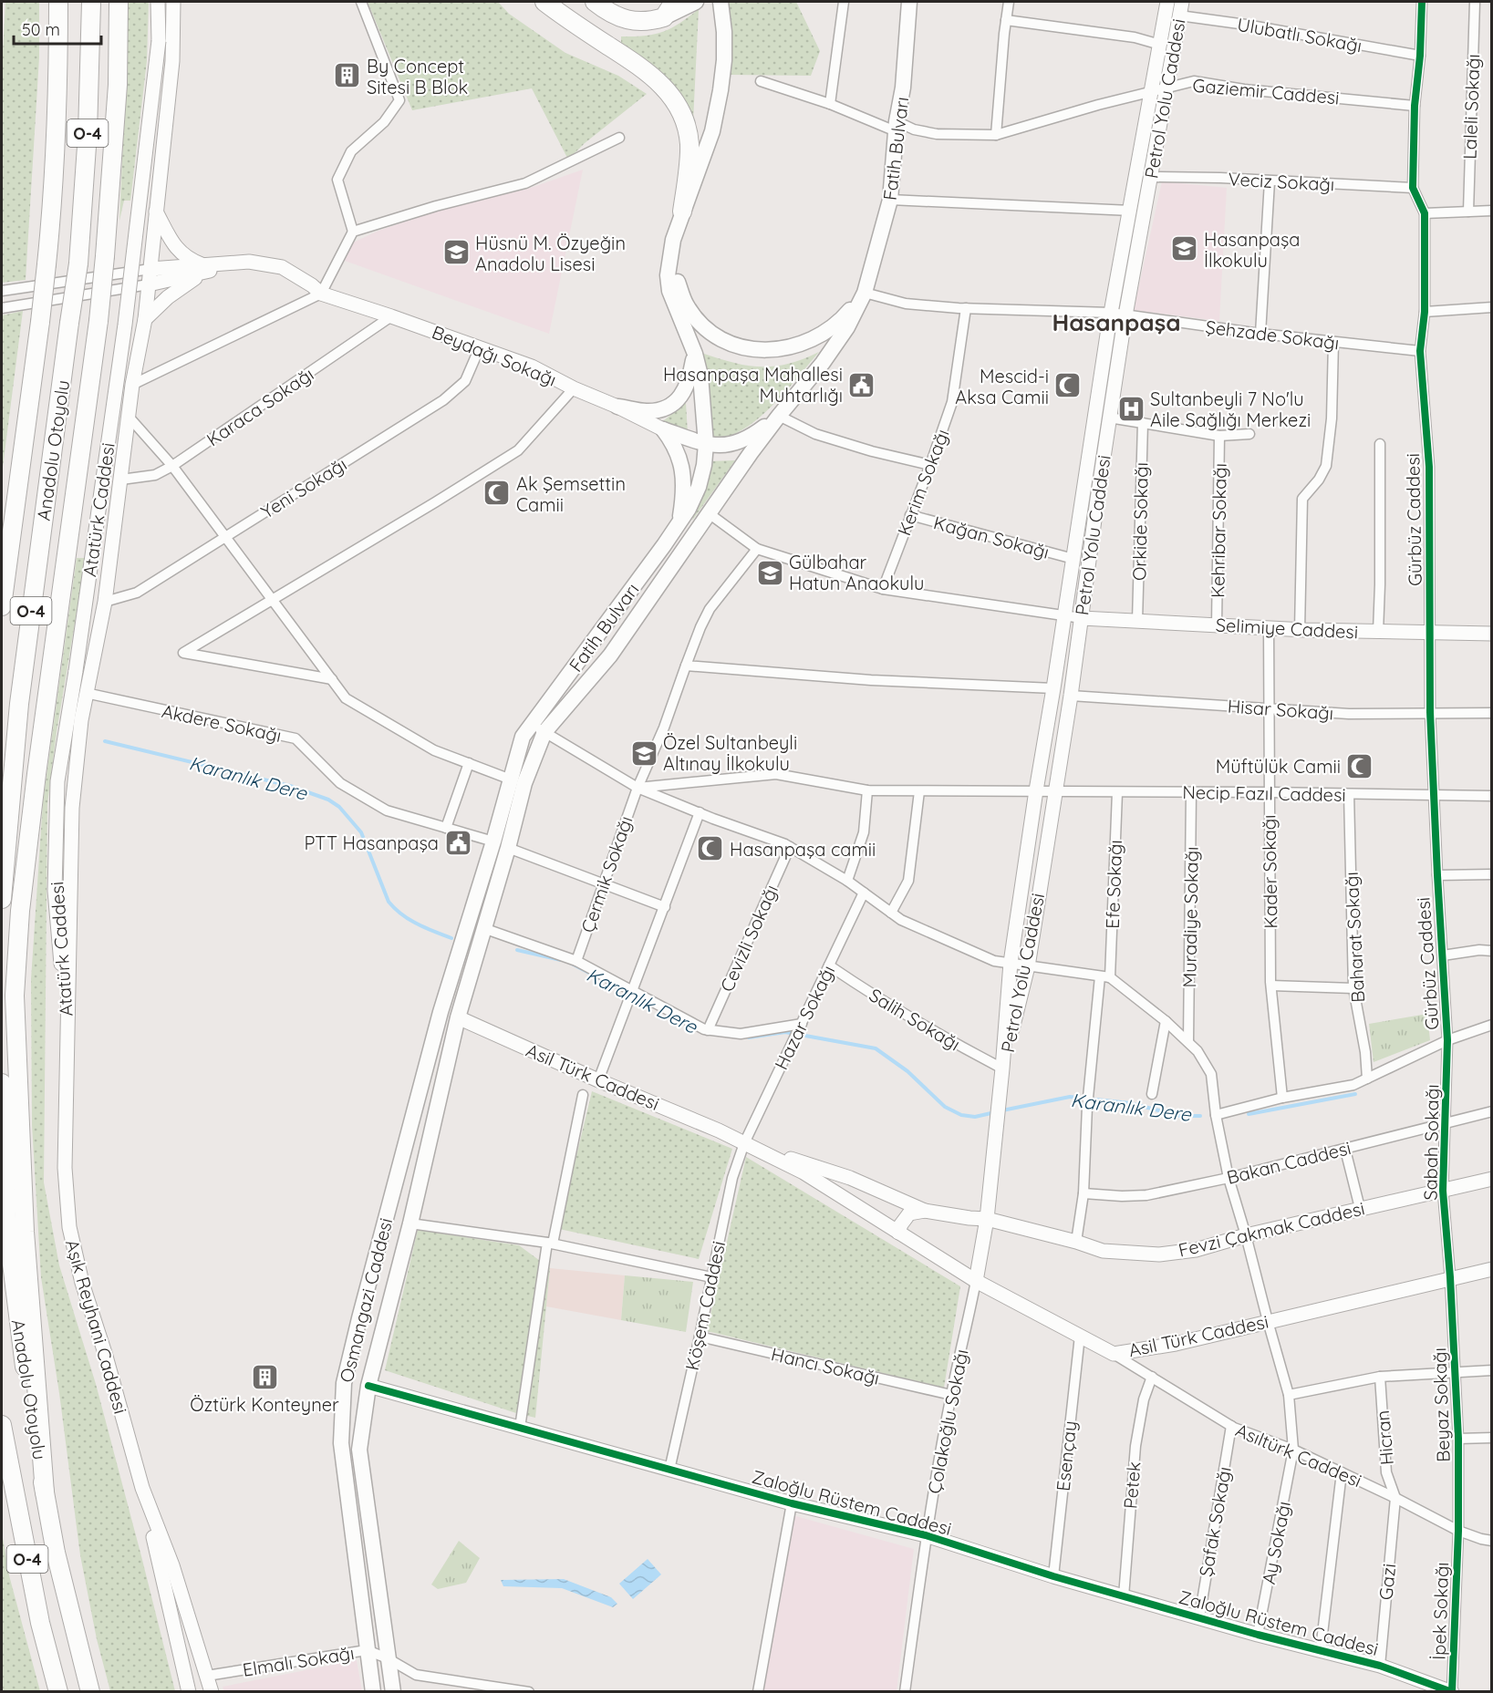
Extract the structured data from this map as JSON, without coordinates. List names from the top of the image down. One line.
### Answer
{"streets":{"highway":["O-4","Anadolu Otoyolu"],"main road":["Petrol Yolu Caddesi","Fatih Bulvarı","Beydağı Sokağı","Atatürk Caddesi","Selimiye Caddesi","Asil Türk Caddesi","Fevzi Çakmak Caddesi","Osmangazi Caddesi","Aşık Reyhani Caddesi","Zaloğlu Rüstem Caddesi"],"street":["Ulubatlı Sokağı","Gaziemir Caddesi","Laleli Sokağı","Veciz Sokağı","Şehzade Sokağı","Karaca Sokağı","Kerim Sokağı","Yeni Sokağı","Gürbüz Caddesi","Orkide Sokağı","Kehribar Sokağı","Kağan Sokağı","Hisar Sokağı","Akdere Sokağı","Necip Fazıl Caddesi","Kader Sokağı","Çermik Sokağı","Efe Sokağı","Muradiye Sokağı","Baharat Sokağı","Cevizli Sokağı","Hazar Sokağı","Salih Sokağı","Sabah Sokağı","Bakan Caddesi","Köşem Caddesi","Hancı Sokağı","Beyaz Sokağı","Çolakoğlu Sokağı","Hicran","Asıltürk Caddesi","Esençay","Petek","Şafak Sokağı","Ay Sokağı","Gazi","İpek Sokağı","Elmalı Sokağı"]},"crossings":[["Ulubatlı Sokağı","Petrol Yolu Caddesi"],["Ulubatlı Sokağı","Gürbüz Caddesi"],["Gaziemir Caddesi","Petrol Yolu Caddesi"],["Gaziemir Caddesi","Fatih Bulvarı"],["Gaziemir Caddesi","Gürbüz Caddesi"],["Petrol Yolu Caddesi","Veciz Sokağı"],["Petrol Yolu Caddesi","Şehzade Sokağı"],["Petrol Yolu Caddesi","Kağan Sokağı"],["Petrol Yolu Caddesi","Selimiye Caddesi"],["Petrol Yolu Caddesi","Hisar Sokağı"],["Petrol Yolu Caddesi","Necip Fazıl Caddesi"],["Petrol Yolu Caddesi","Salih Sokağı"],["Petrol Yolu Caddesi","Asil Türk Caddesi"],["Petrol Yolu Caddesi","Fevzi Çakmak Caddesi"],["Petrol Yolu Caddesi","Çolakoğlu Sokağı"],["Fatih Bulvarı","Şehzade Sokağı"],["Fatih Bulvarı","Akdere Sokağı"],["Fatih Bulvarı","Asil Türk Caddesi"],["Fatih Bulvarı","Osmangazi Caddesi"],["Veciz Sokağı","Gürbüz Caddesi"],["Şehzade Sokağı","Kerim Sokağı"],["Şehzade Sokağı","Gürbüz Caddesi"],["Beydağı Sokağı","Karaca Sokağı"],["Beydağı Sokağı","Yeni Sokağı"],["Karaca Sokağı","Atatürk Caddesi"],["Kerim Sokağı","Kağan Sokağı"],["Yeni Sokağı","Atatürk Caddesi"],["Atatürk Caddesi","Akdere Sokağı"],["Atatürk Caddesi","Aşık Reyhani Caddesi"],["Gürbüz Caddesi","Selimiye Caddesi"],["Gürbüz Caddesi","Hisar Sokağı"],["Gürbüz Caddesi","Necip Fazıl Caddesi"],["Gürbüz Caddesi","Sabah Sokağı"],["Orkide Sokağı","Selimiye Caddesi"],["Kehribar Sokağı","Selimiye Caddesi"],["Selimiye Caddesi","Kader Sokağı"],["Hisar Sokağı","Kader Sokağı"],["Necip Fazıl Caddesi","Kader Sokağı"],["Necip Fazıl Caddesi","Çermik Sokağı"],["Necip Fazıl Caddesi","Efe Sokağı"],["Necip Fazıl Caddesi","Muradiye Sokağı"],["Necip Fazıl Caddesi","Baharat Sokağı"],["Efe Sokağı","Bakan Caddesi"],["Efe Sokağı","Fevzi Çakmak Caddesi"],["Efe Sokağı","Ay Sokağı"],["Muradiye Sokağı","Ay Sokağı"],["Hazar Sokağı","Salih Sokağı"],["Hazar Sokağı","Asil Türk Caddesi"],["Hazar Sokağı","Köşem Caddesi"],["Asil Türk Caddesi","Sabah Sokağı"],["Asil Türk Caddesi","Fevzi Çakmak Caddesi"],["Asil Türk Caddesi","Osmangazi Caddesi"],["Asil Türk Caddesi","Köşem Caddesi"],["Asil Türk Caddesi","Beyaz Sokağı"],["Asil Türk Caddesi","Çolakoğlu Sokağı"],["Asil Türk Caddesi","Asıltürk Caddesi"],["Asil Türk Caddesi","Esençay"],["Asil Türk Caddesi","Ay Sokağı"],["Sabah Sokağı","Bakan Caddesi"],["Sabah Sokağı","Fevzi Çakmak Caddesi"],["Sabah Sokağı","Beyaz Sokağı"],["Bakan Caddesi","Ay Sokağı"],["Fevzi Çakmak Caddesi","Ay Sokağı"],["Osmangazi Caddesi","Zaloğlu Rüstem Caddesi"],["Osmangazi Caddesi","Elmalı Sokağı"],["Köşem Caddesi","Hancı Sokağı"],["Köşem Caddesi","Zaloğlu Rüstem Caddesi"],["Aşık Reyhani Caddesi","Elmalı Sokağı"],["Hancı Sokağı","Çolakoğlu Sokağı"],["Beyaz Sokağı","Asıltürk Caddesi"],["Beyaz Sokağı","İpek Sokağı"],["Çolakoğlu Sokağı","Zaloğlu Rüstem Caddesi"],["Hicran","Asıltürk Caddesi"],["Hicran","Gazi"],["Asıltürk Caddesi","Petek"],["Asıltürk Caddesi","Şafak Sokağı"],["Asıltürk Caddesi","Ay Sokağı"],["Asıltürk Caddesi","Gazi"],["Asıltürk Caddesi","İpek Sokağı"],["Esençay","Zaloğlu Rüstem Caddesi"],["Petek","Zaloğlu Rüstem Caddesi"],["Zaloğlu Rüstem Caddesi","Şafak Sokağı"],["Zaloğlu Rüstem Caddesi","Ay Sokağı"],["Zaloğlu Rüstem Caddesi","Gazi"],["Zaloğlu Rüstem Caddesi","İpek Sokağı"]],"districts":["Hasanpaşa"],"water":["Karanlık Dere"],"places":{"building":["By Concept Sitesi B Blok","Öztürk Konteyner"],"school or university":["Hasanpaşa İlkokulu","Hüsnü M. Özyeğin Anadolu Lisesi","Gülbahar Hatun Anaokulu","Özel Sultanbeyli Altınay İlkokulu"],"public building":["Hasanpaşa Mahallesi Muhtarlığı","PTT Hasanpaşa"],"mosque":["Mescid-i Aksa Camii","Ak Şemsettin Camii","Müftülük Camii","Hasanpaşa camii"],"hospital":["Sultanbeyli 7 No'lu Aile Sağlığı Merkezi"]},"scale_bar":"50 m"}
